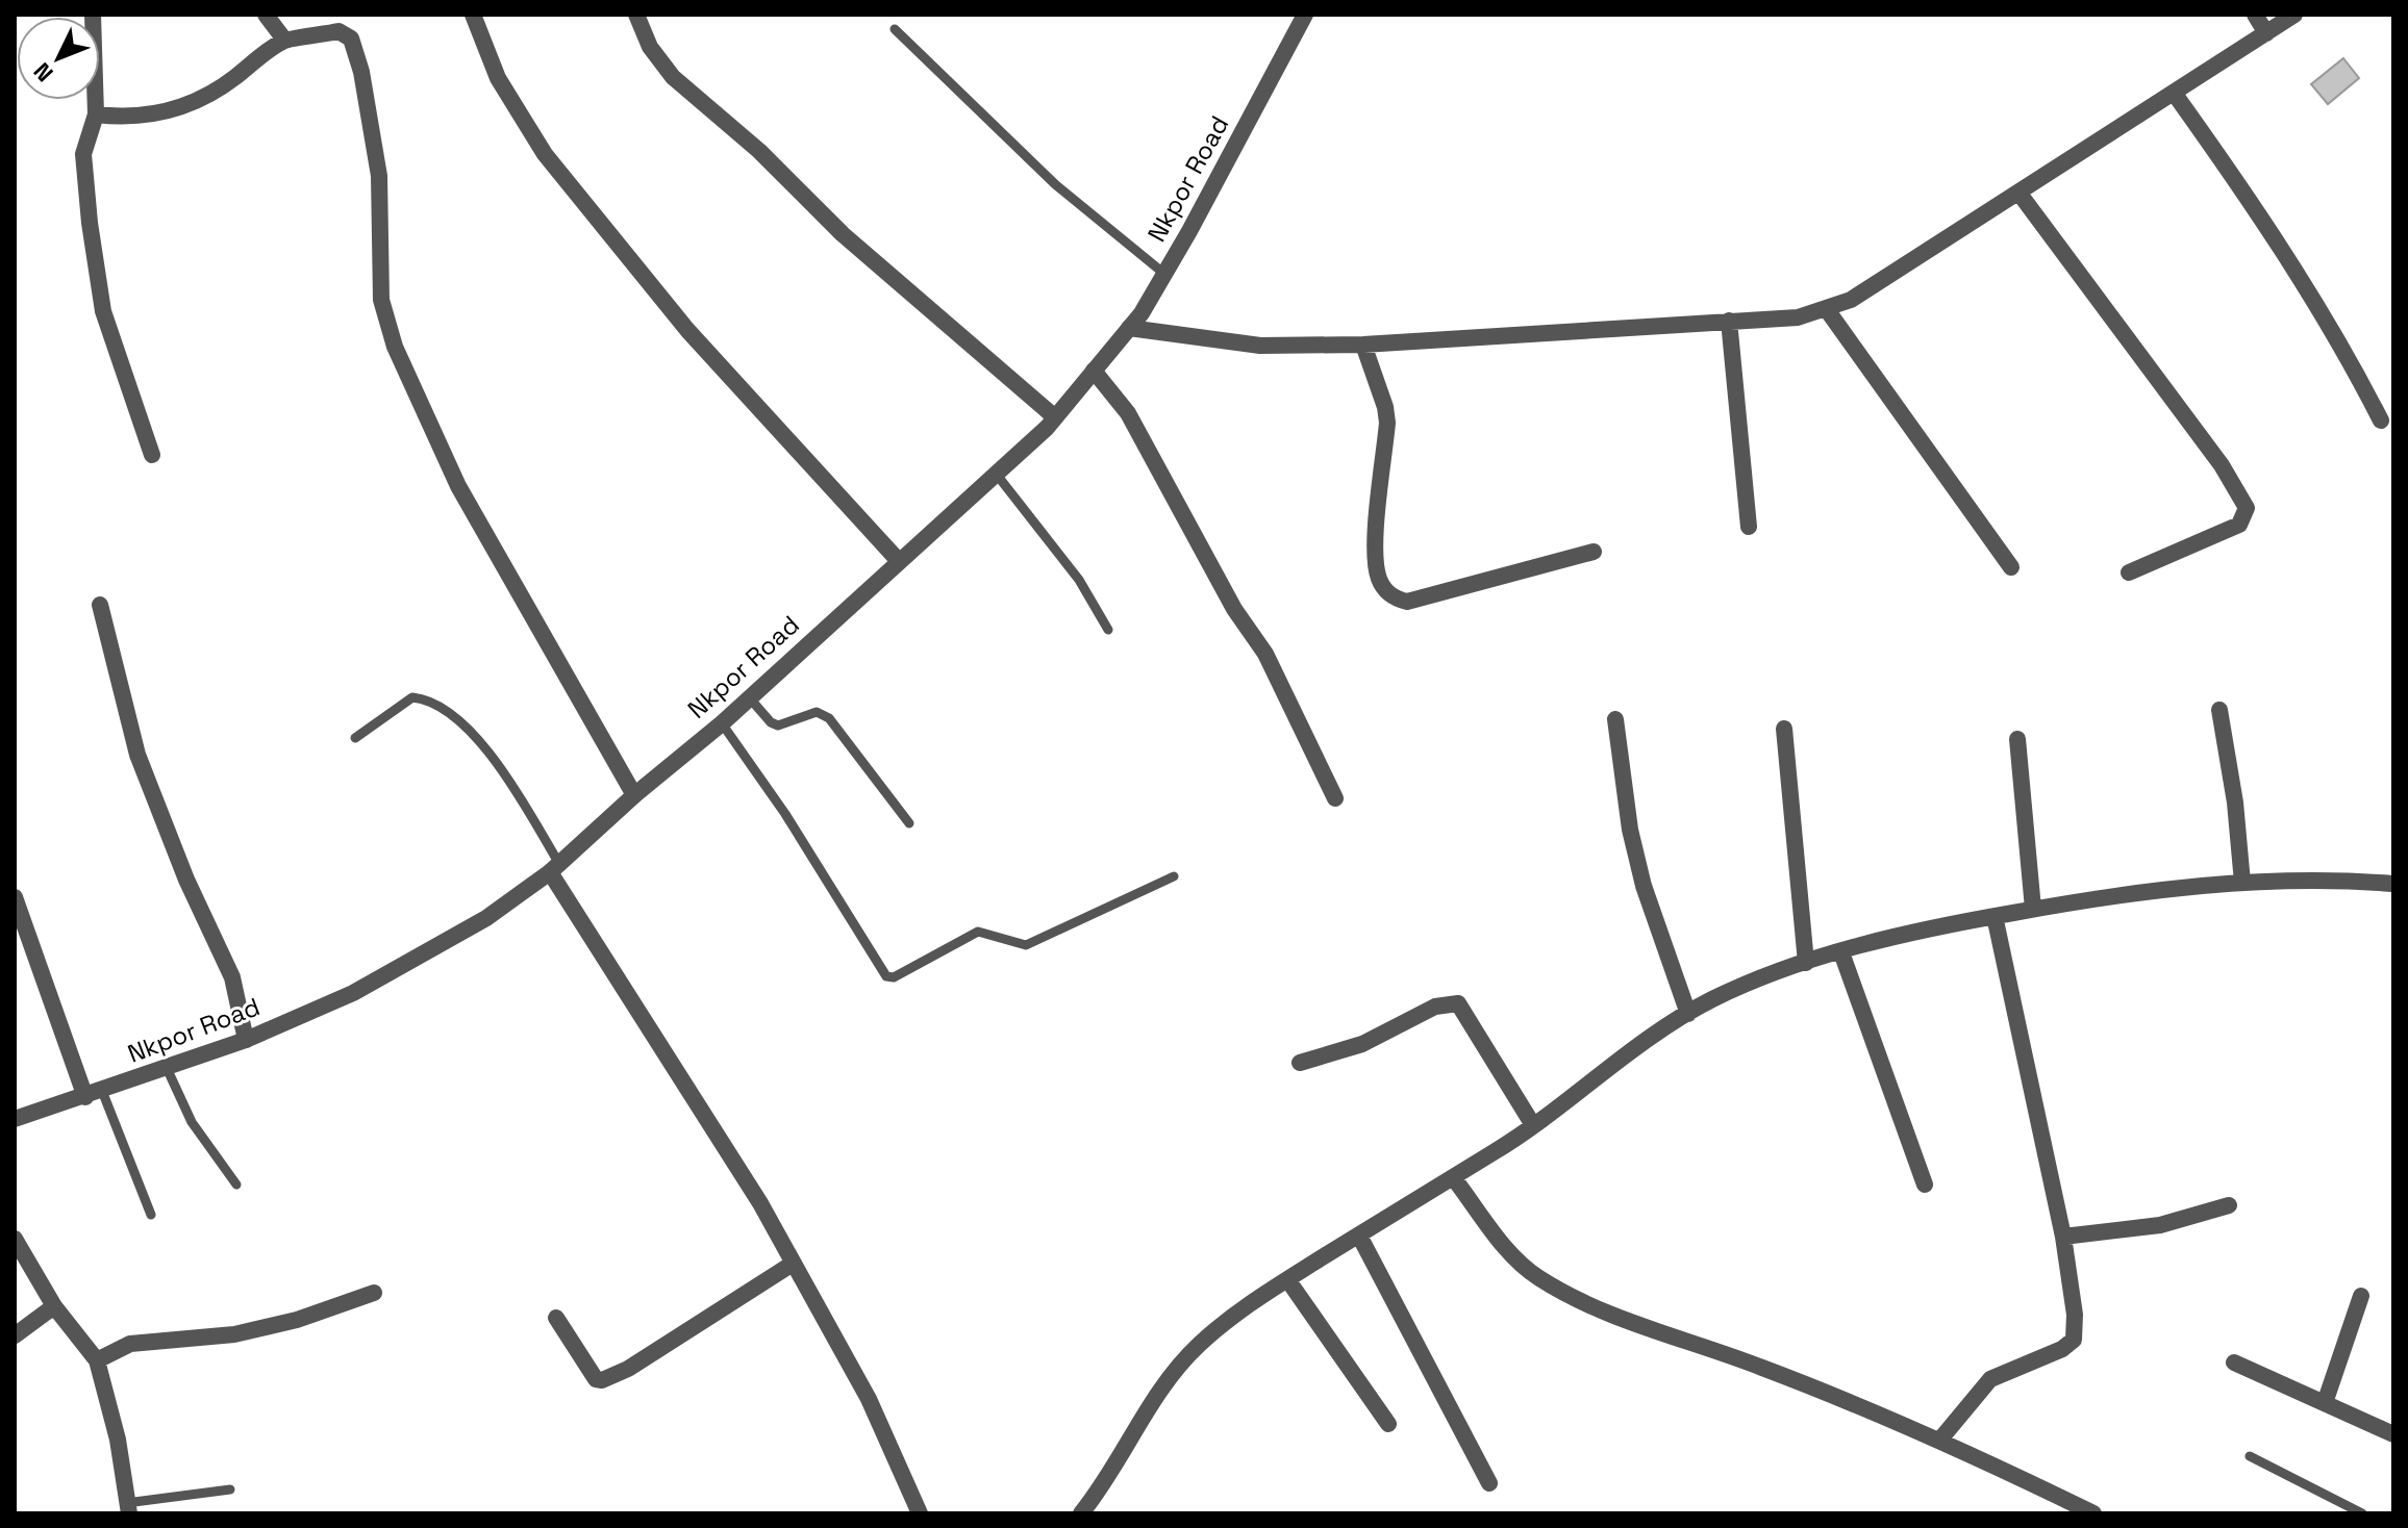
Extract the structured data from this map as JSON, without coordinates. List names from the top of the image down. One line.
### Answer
{"streets":{"street":["Nkpor Road"]},"north":"bottom left"}
